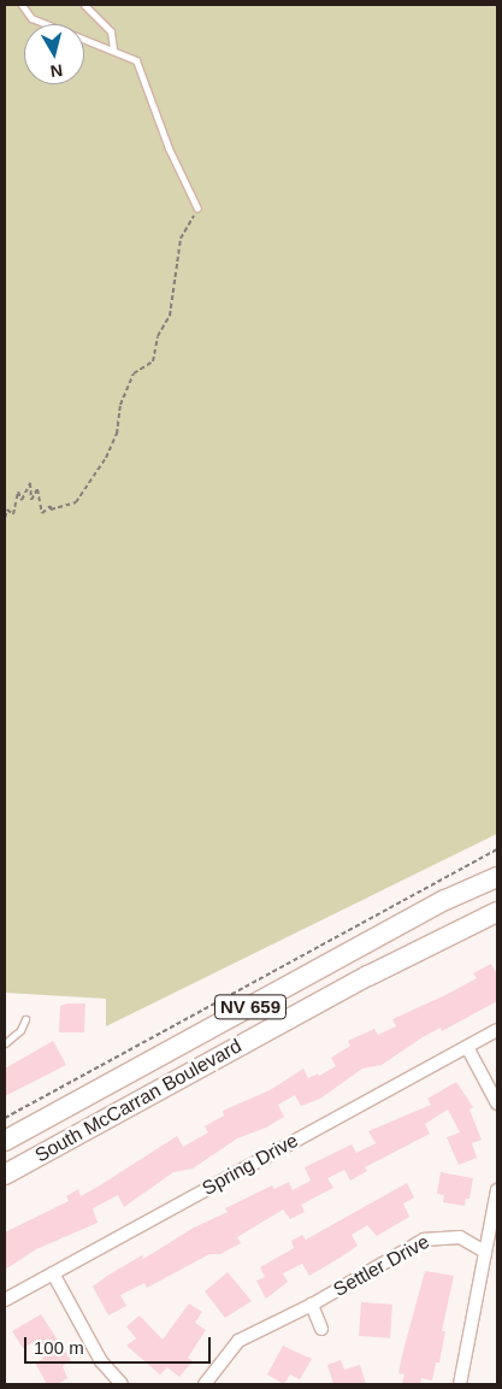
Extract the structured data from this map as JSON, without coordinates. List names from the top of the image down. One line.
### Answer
{"streets":{"main road":["NV 659","South McCarran Boulevard"],"street":["Spring Drive","Settler Drive"]},"scale_bar":"100 m","north":"bottom"}
